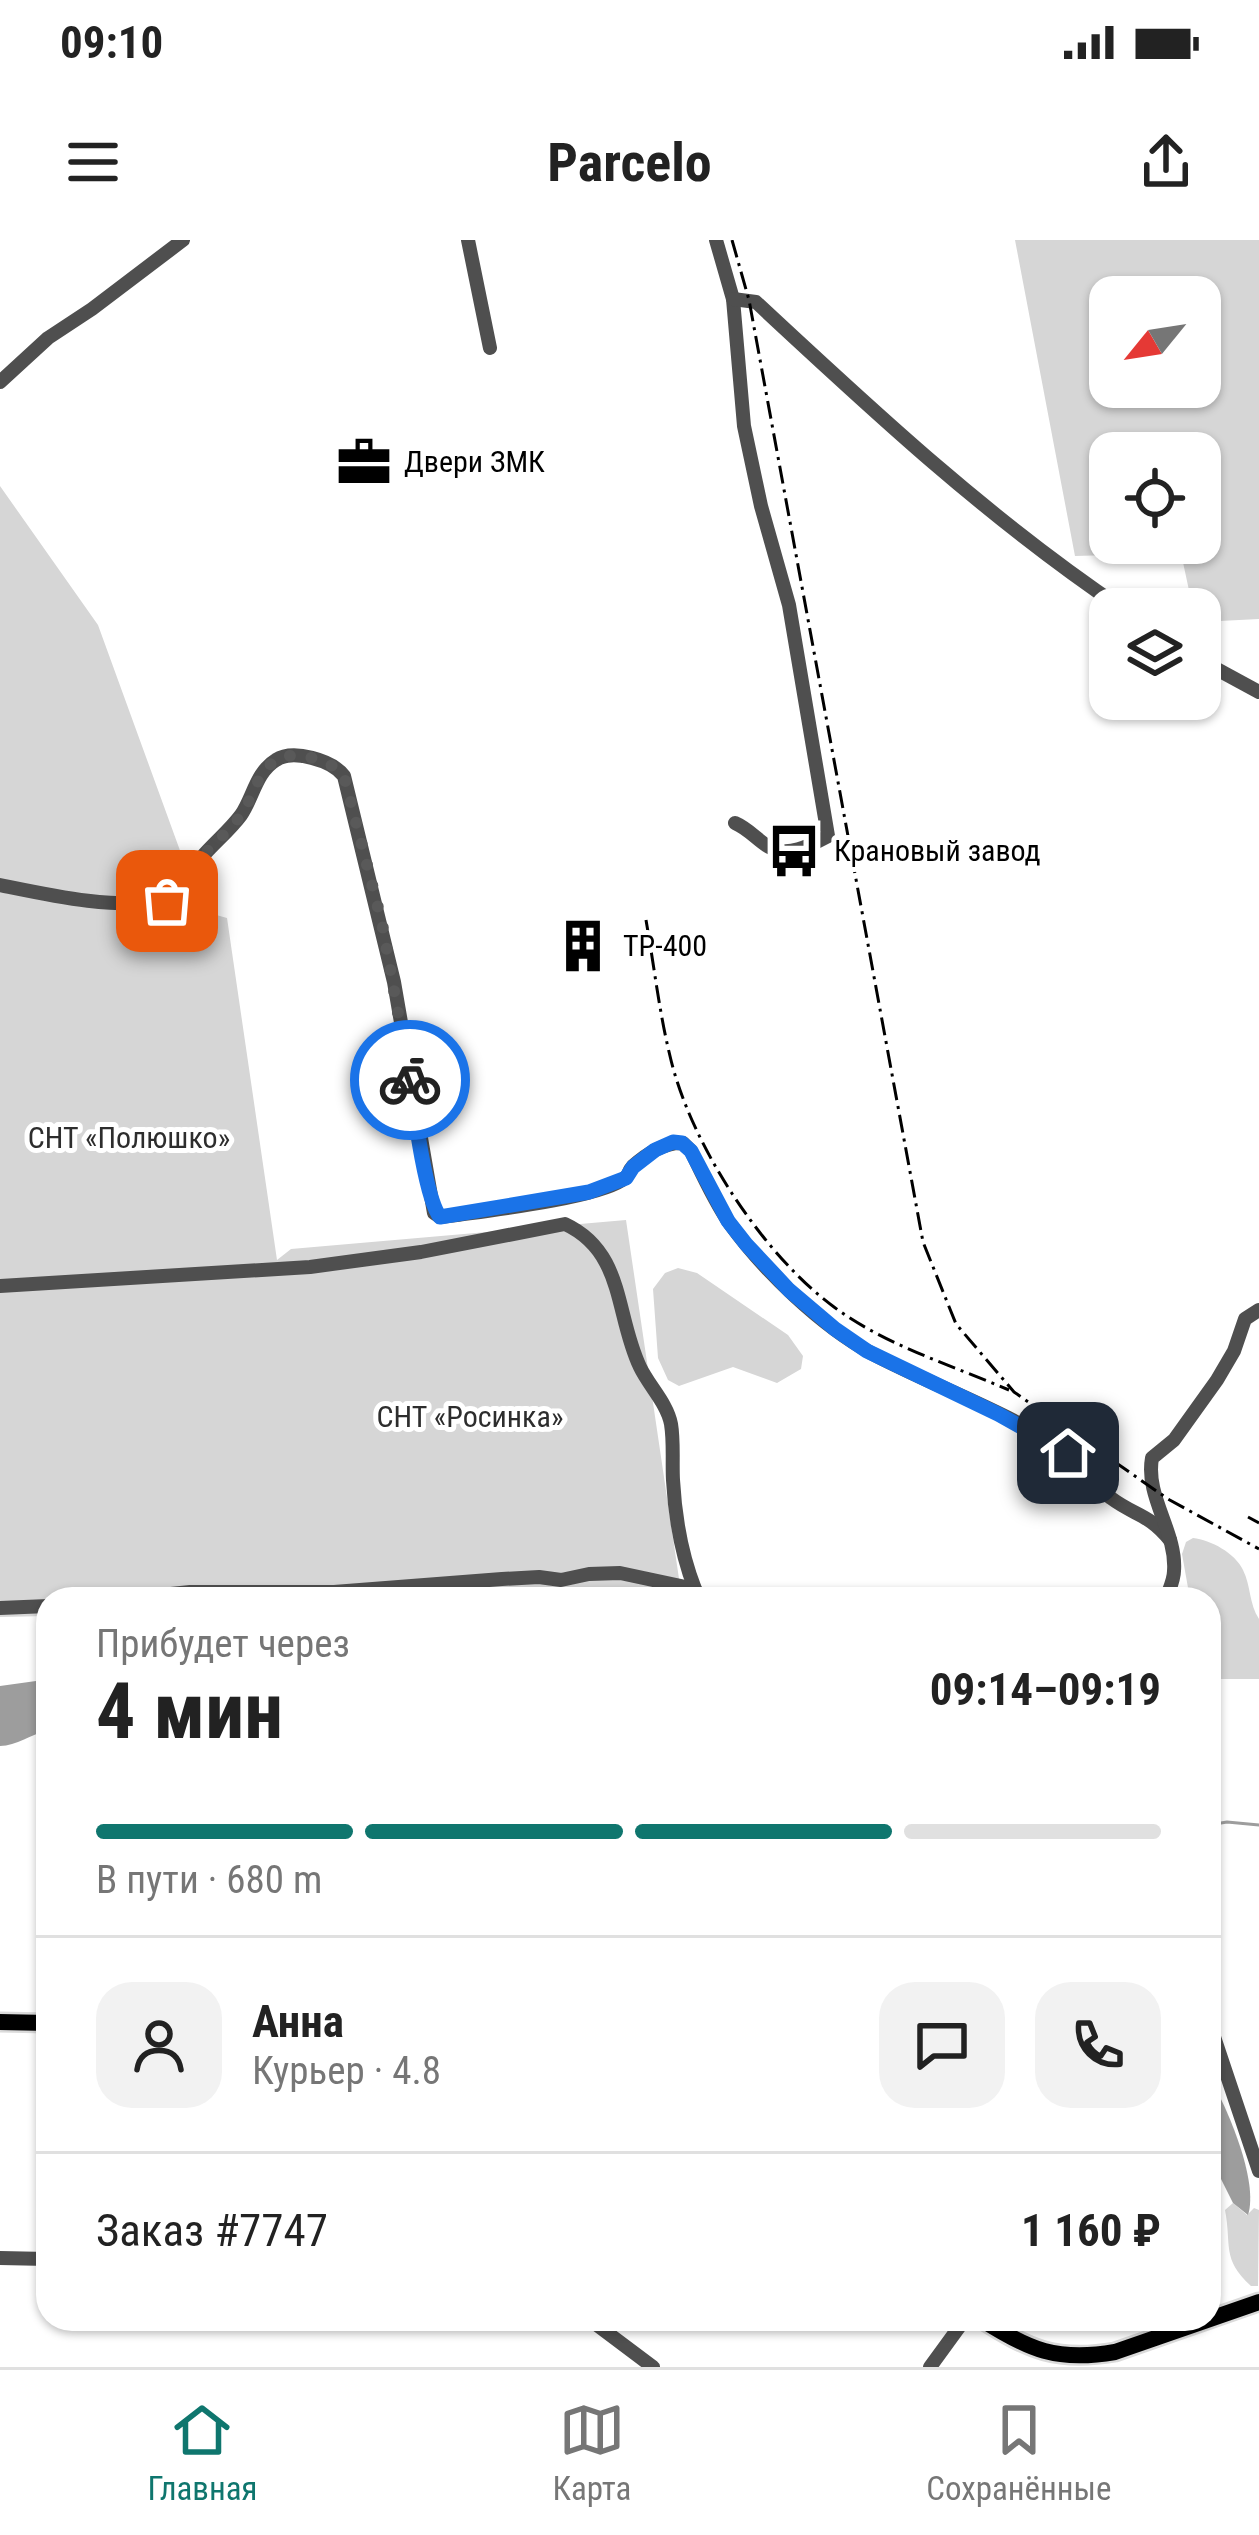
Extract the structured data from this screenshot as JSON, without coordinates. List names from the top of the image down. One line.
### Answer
{"parks":["СНТ «Полюшко»","СНТ «Росинка»"],"places":{"office":["Двери ЗМК"],"bus stop":["Крановый завод"],"building":["ТР-400"]},"north":"bottom left","page":{"status":"09:10","header":"Parcelo","heading":["4 мин","Прибудет через","09:14–09:19"],"panel":["Анна","Курьер · 4.8","Заказ #7747","1 160 ₽"],"bar":"В пути · 680 m","tabs":["Главная","Карта","Сохранённые"]}}
